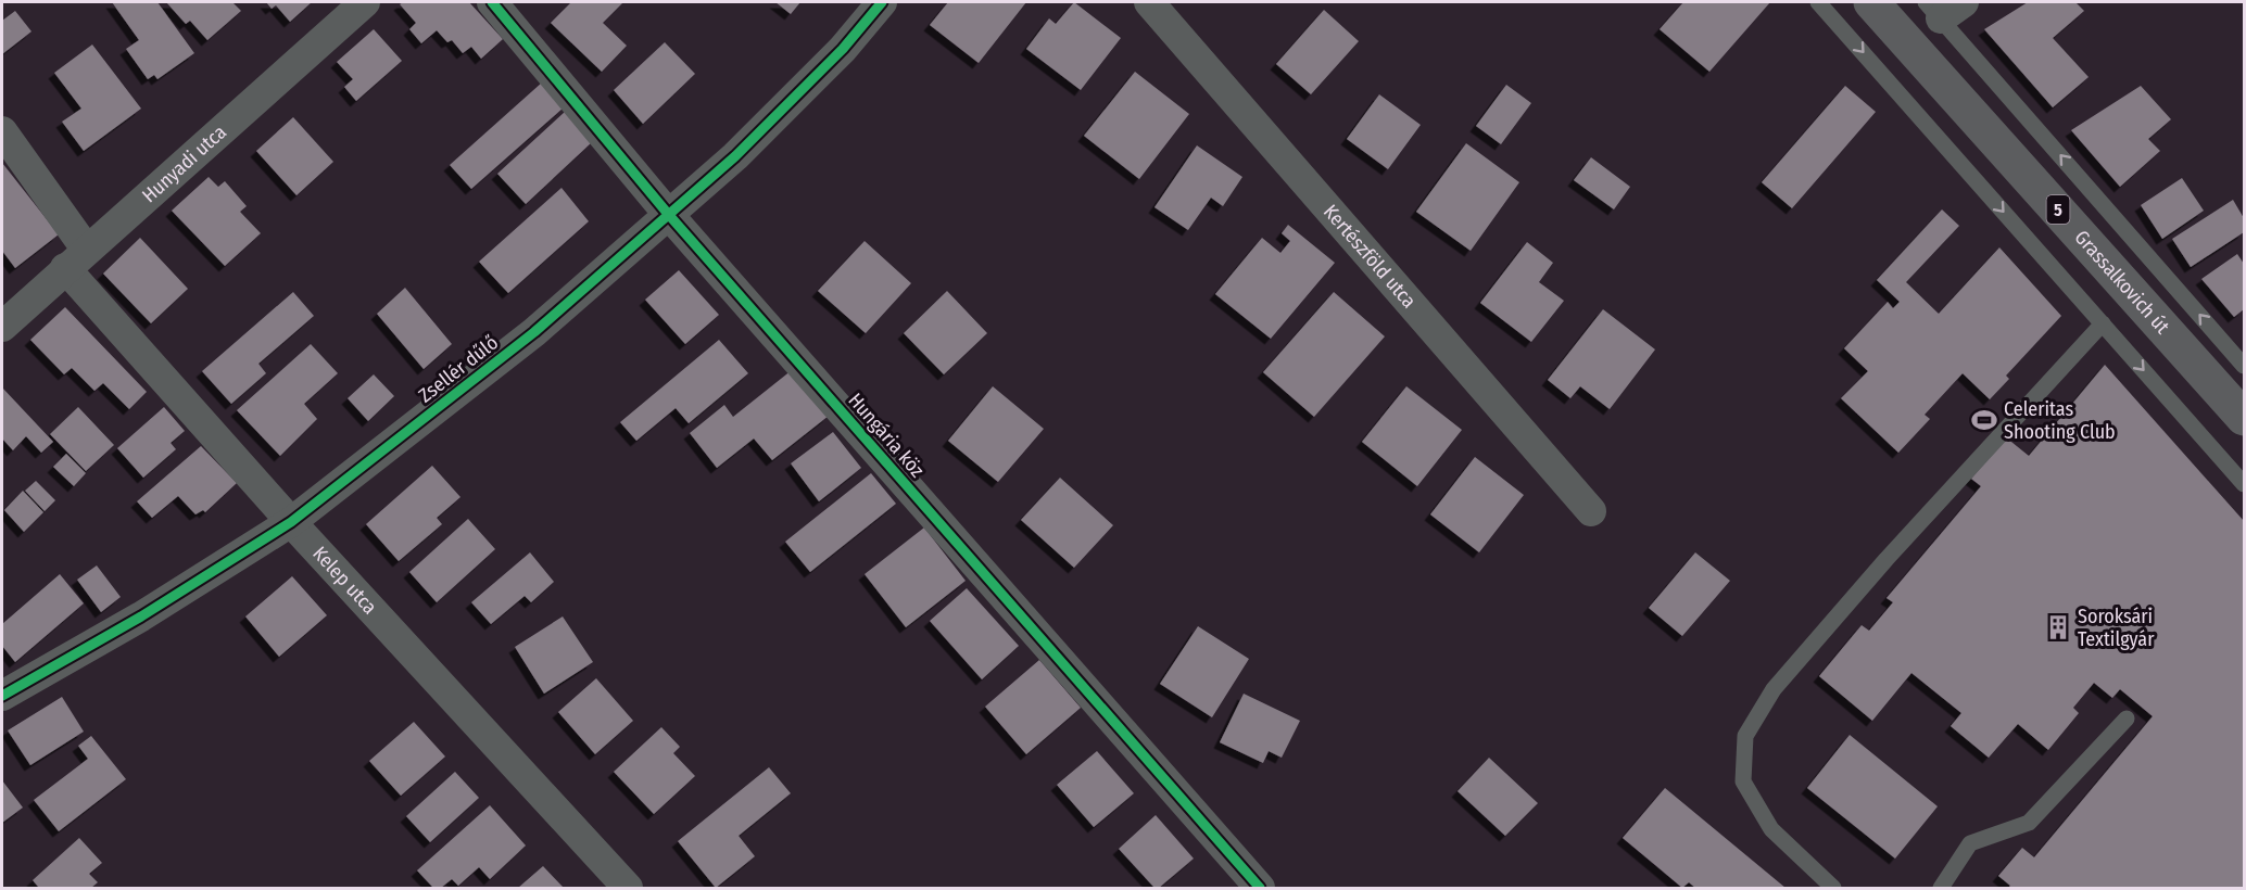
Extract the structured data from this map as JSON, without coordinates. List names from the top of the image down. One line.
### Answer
{"streets":{"main road":["5","Grassalkovich út"],"street":["Hunyadi utca","Kertészföld utca","Zsellér dűlő","Hungária köz","Kelep utca"]},"crossings":[["Hunyadi utca","Kelep utca"],["Zsellér dűlő","Hungária köz"],["Zsellér dűlő","Kelep utca"]],"places":{"sports":["Celeritas Shooting Club"],"building":["Soroksári Textilgyár"]}}
